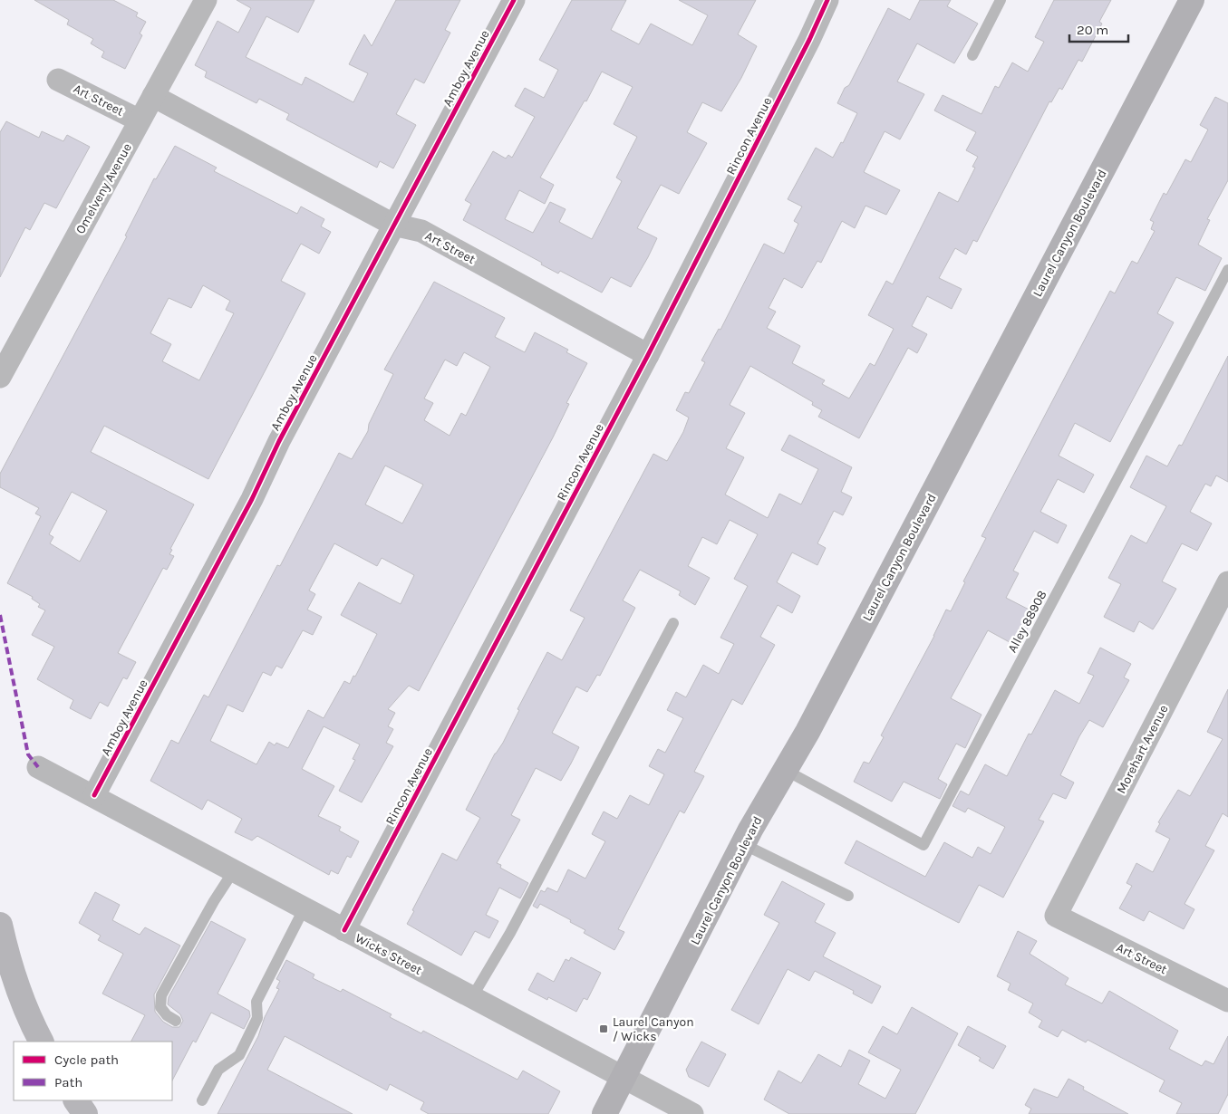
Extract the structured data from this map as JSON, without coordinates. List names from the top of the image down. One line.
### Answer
{"streets":{"main road":["Laurel Canyon Boulevard"],"street":["Amboy Avenue","Art Street","Rincon Avenue","Omelveny Avenue","Morehart Avenue","Wicks Street"],"lane":["Alley 88908"]},"crossings":[["Amboy Avenue","Art Street"],["Amboy Avenue","Wicks Street"],["Art Street","Rincon Avenue"],["Art Street","Omelveny Avenue"],["Art Street","Morehart Avenue"],["Rincon Avenue","Wicks Street"],["Laurel Canyon Boulevard","Alley 88908"],["Laurel Canyon Boulevard","Wicks Street"]],"places":{"transit":["Laurel Canyon / Wicks"]},"legend":["Cycle path","Path"],"scale_bar":"20 m"}
